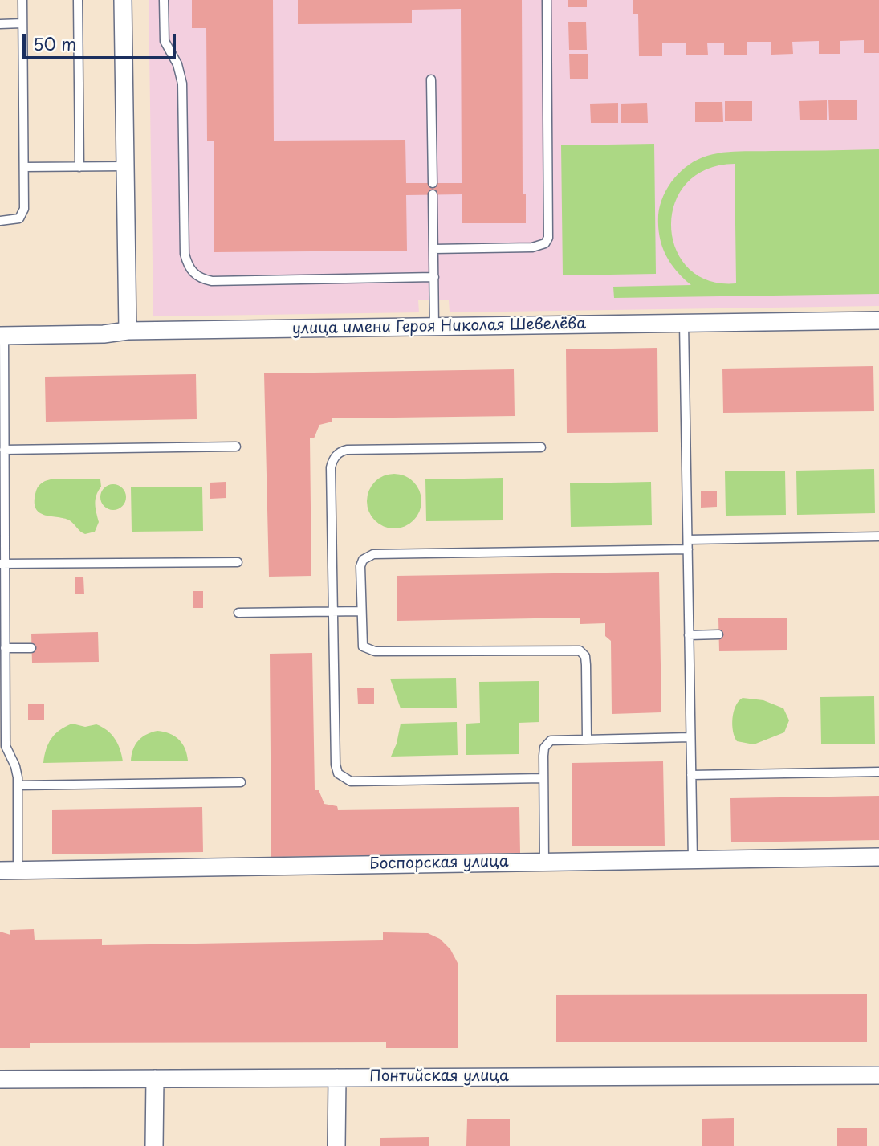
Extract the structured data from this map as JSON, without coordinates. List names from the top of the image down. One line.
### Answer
{"streets":{"street":["улица имени Героя Николая Шевелёва","Боспорская улица","Понтийская улица"]},"scale_bar":"50 m"}
